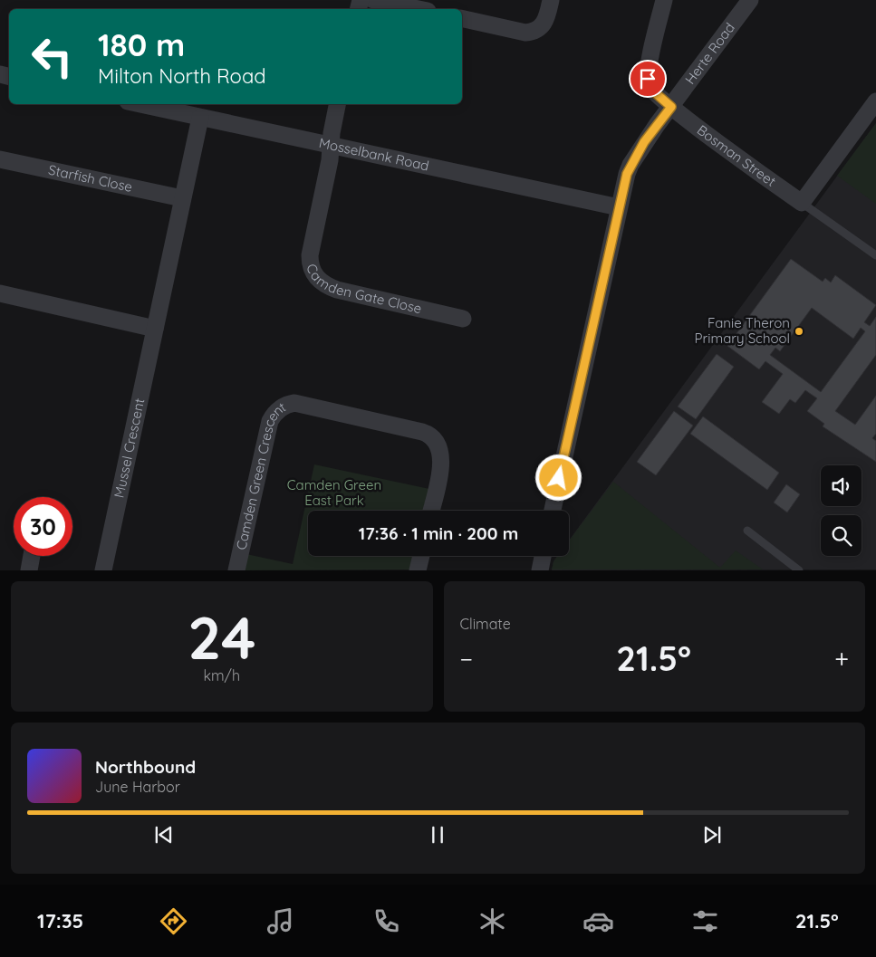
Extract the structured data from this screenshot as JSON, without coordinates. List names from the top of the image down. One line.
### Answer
{"streets":{"street":["Herte Road","Mosselbank Road","Bosman Street","Starfish Close","Camden Gate Close","Mussel Crescent","Camden Green Crescent"]},"crossings":[["Herte Road","Mosselbank Road"],["Herte Road","Bosman Street"],["Mosselbank Road","Camden Gate Close"],["Mosselbank Road","Mussel Crescent"],["Starfish Close","Mussel Crescent"]],"parks":["Camden Green East Park"],"places":["Fanie Theron Primary School"],"page":{"turn":["180 m","Milton North Road"],"limit":"30","trip":"17:36 · 1 min · 200 m","tile":[["24","km/h"],"Climate"],"heat":["−","21.5°","+"],"song":["Northbound","June Harbor"],"tabs":["17:35","21.5°"]}}
